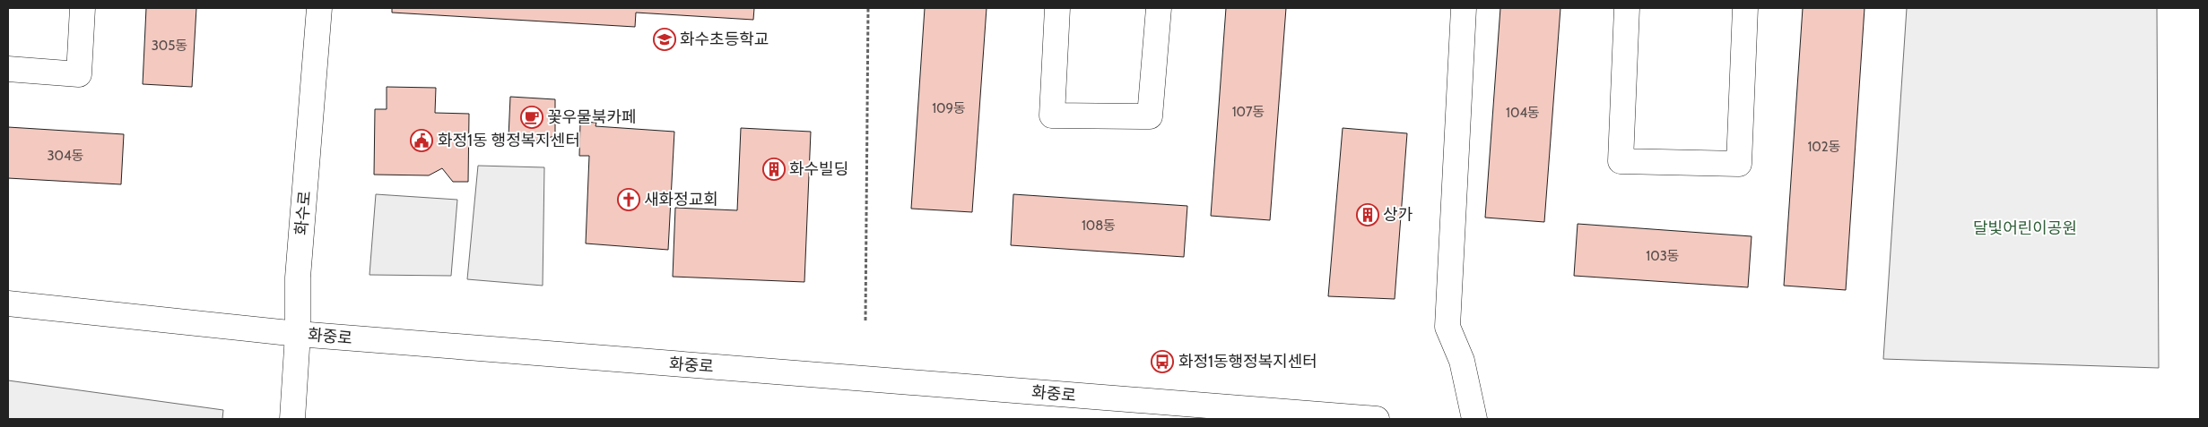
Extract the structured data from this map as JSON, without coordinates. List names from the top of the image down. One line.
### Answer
{"streets":{"main road":["화수로","화중로"]},"crossings":[["화수로","화중로"]],"parks":["달빛어린이공원"],"places":{"school or university":["화수초등학교"],"cafe":["꽃우물북카페"],"public building":["화정1동 행정복지센터"],"building":["화수빌딩","상가"],"church":["새화정교회"],"bus stop":["화정1동행정복지센터"]},"house_numbers":["305동","109동","107동","104동","102동","304동","108동","103동"]}
